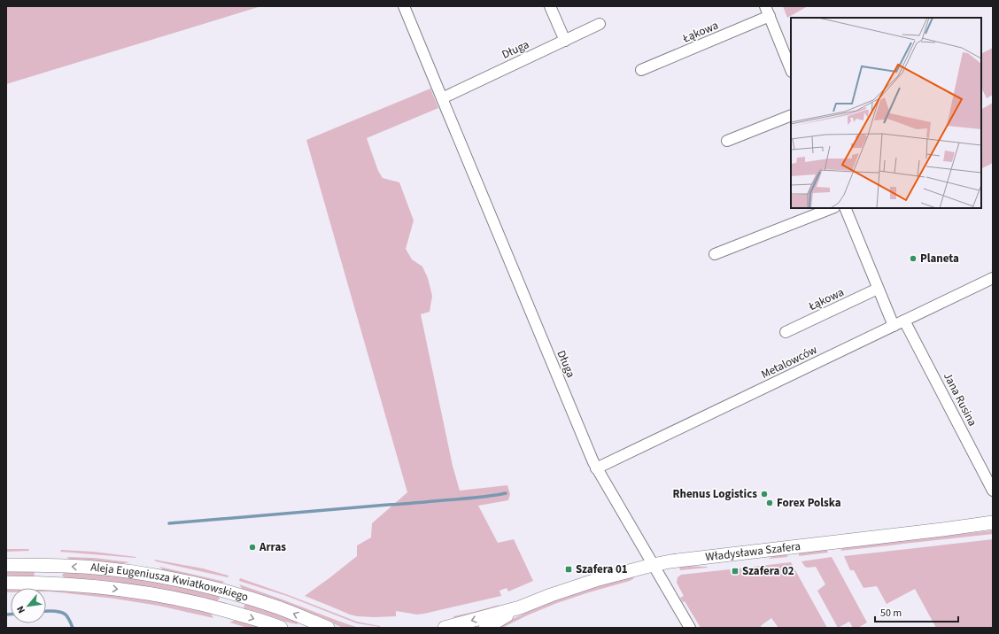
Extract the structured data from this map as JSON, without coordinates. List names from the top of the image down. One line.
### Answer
{"streets":{"street":["Łąkowa","Długa","Metalowców","Jana Rusina","Władysława Szafera","Aleja Eugeniusza Kwiatkowskiego"]},"crossings":[["Długa","Metalowców"],["Długa","Władysława Szafera"],["Metalowców","Jana Rusina"]],"places":{"other":["Planeta","Rhenus Logistics","Forex Polska","Arras"],"transit":["Szafera 01","Szafera 02"]},"scale_bar":"50 m","north":"bottom left"}
